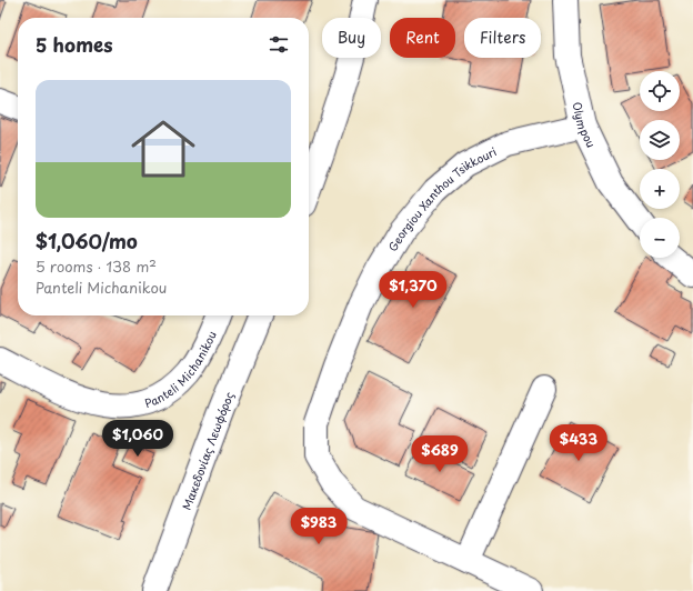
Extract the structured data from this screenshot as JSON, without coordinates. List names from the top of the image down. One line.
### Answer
{"streets":{"street":["Olympou","Georgiou Xanthou Tsikkouri","Panteli Michanikou","Μακεδονίας Λεωφόρος"]},"crossings":[["Olympou","Georgiou Xanthou Tsikkouri"]],"page":{"chip":["Buy","Rent","Filters"],"heading":"5 homes","map_buttons":["+","−"],"list":[{"name":"$1,060/mo","note":"5 rooms · 138 m² · Panteli Michanikou"}],"price":["$1,370","$1,060","$433","$689","$983"]}}
